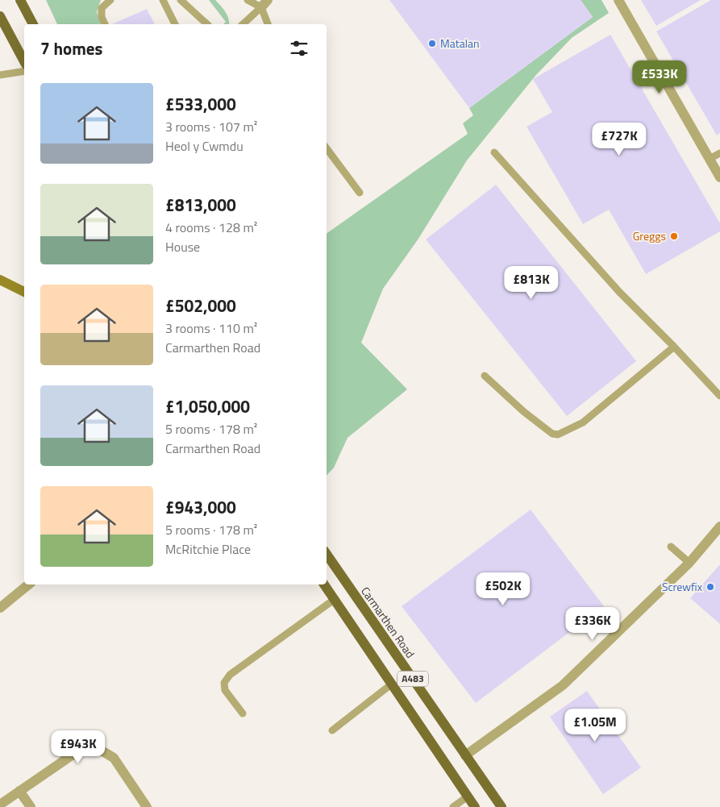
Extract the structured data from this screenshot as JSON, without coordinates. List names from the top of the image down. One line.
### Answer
{"streets":{"main road":["Carmarthen Road","A483"]},"places":["Matalan","Greggs","Screwfix"],"page":{"heading":"7 homes","price":["£533K","£727K","£813K","£502K","£336K","£1.05M","£943K"],"list":[{"name":"£533,000","note":"3 rooms · 107 m² · Heol y Cwmdu"},{"name":"£813,000","note":"4 rooms · 128 m² · House"},{"name":"£502,000","note":"3 rooms · 110 m² · Carmarthen Road"},{"name":"£1,050,000","note":"5 rooms · 178 m² · Carmarthen Road"},{"name":"£943,000","note":"5 rooms · 178 m² · McRitchie Place"}]}}
